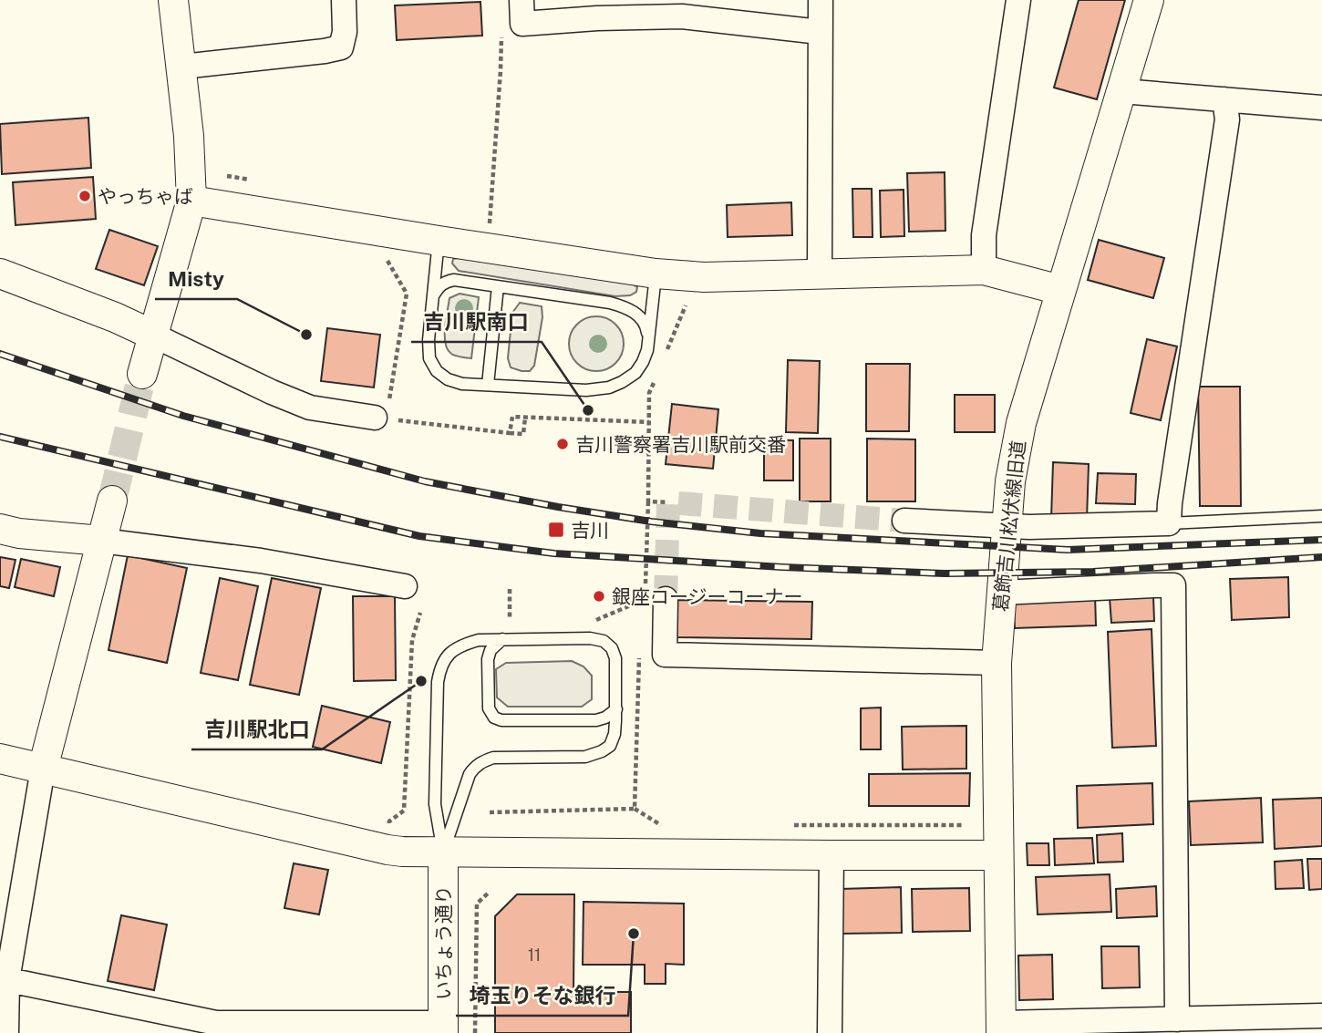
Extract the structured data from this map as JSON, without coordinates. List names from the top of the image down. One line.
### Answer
{"streets":{"street":["葛飾吉川松伏線旧道","いちょう通り"]},"places":{"other":["やっちゃば","Misty","吉川駅南口","吉川警察署吉川駅前交番","銀座コージーコーナー","吉川駅北口","埼玉りそな銀行"],"transit":["吉川"]},"house_numbers":["11"]}
